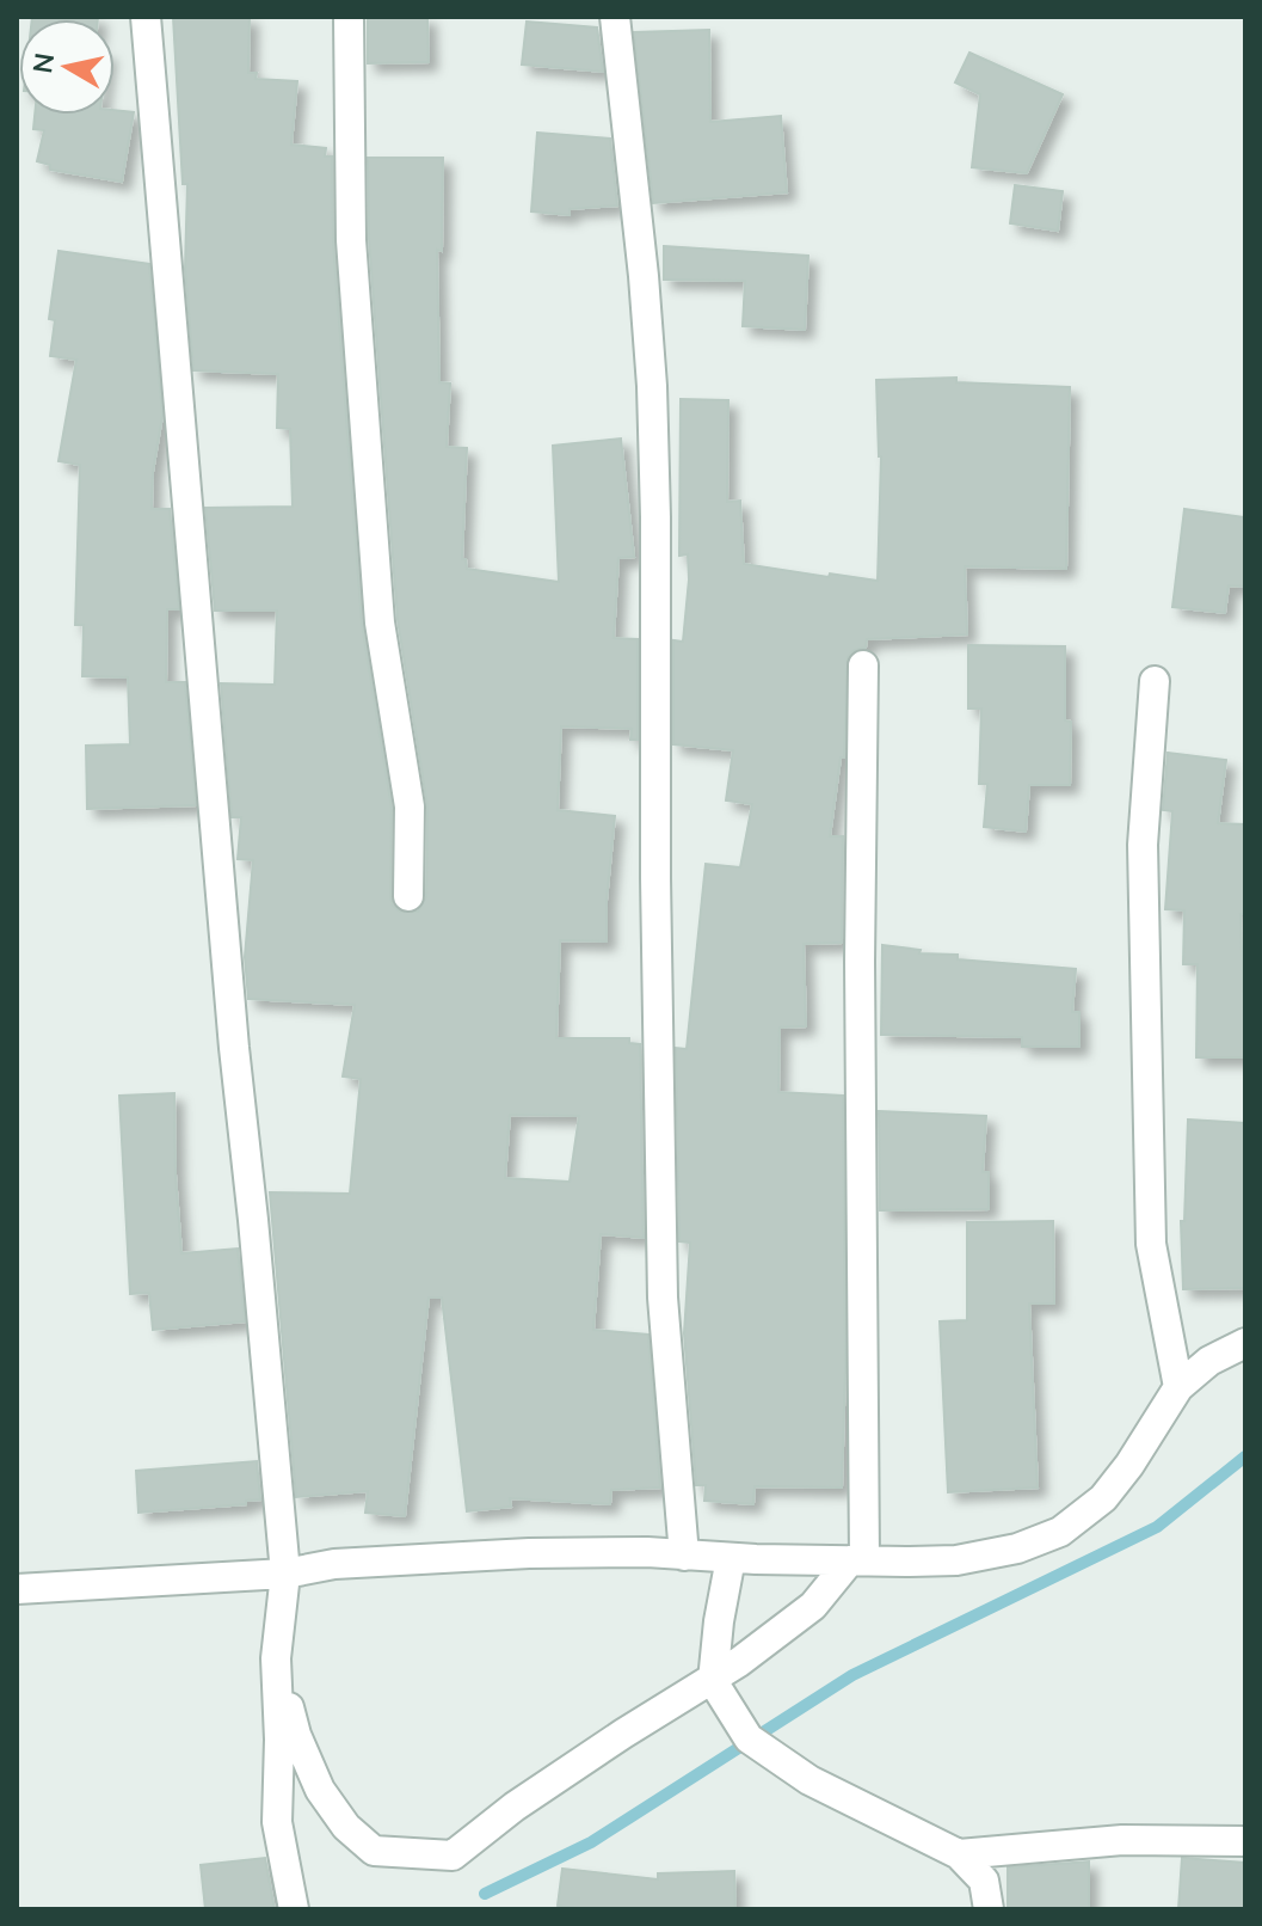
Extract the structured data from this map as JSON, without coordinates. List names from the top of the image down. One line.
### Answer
{"north":"left"}
